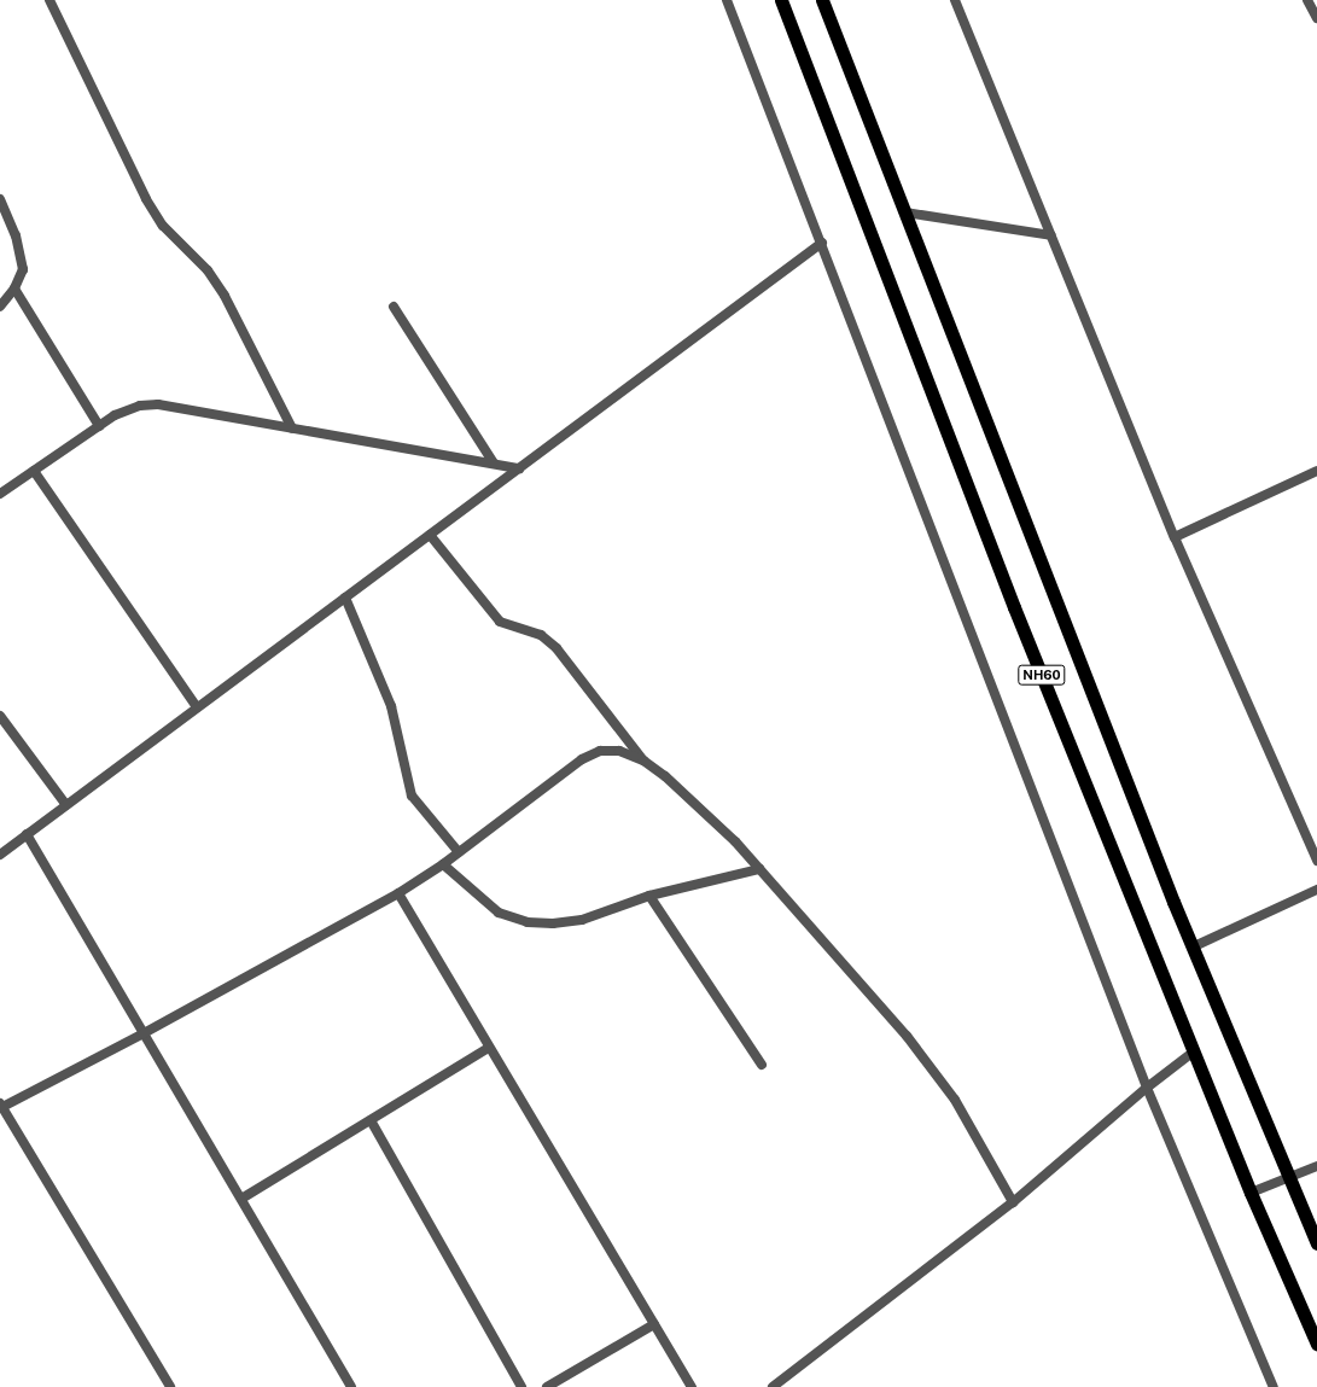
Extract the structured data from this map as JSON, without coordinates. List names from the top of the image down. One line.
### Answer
{"streets":{"highway":["NH60"]}}
